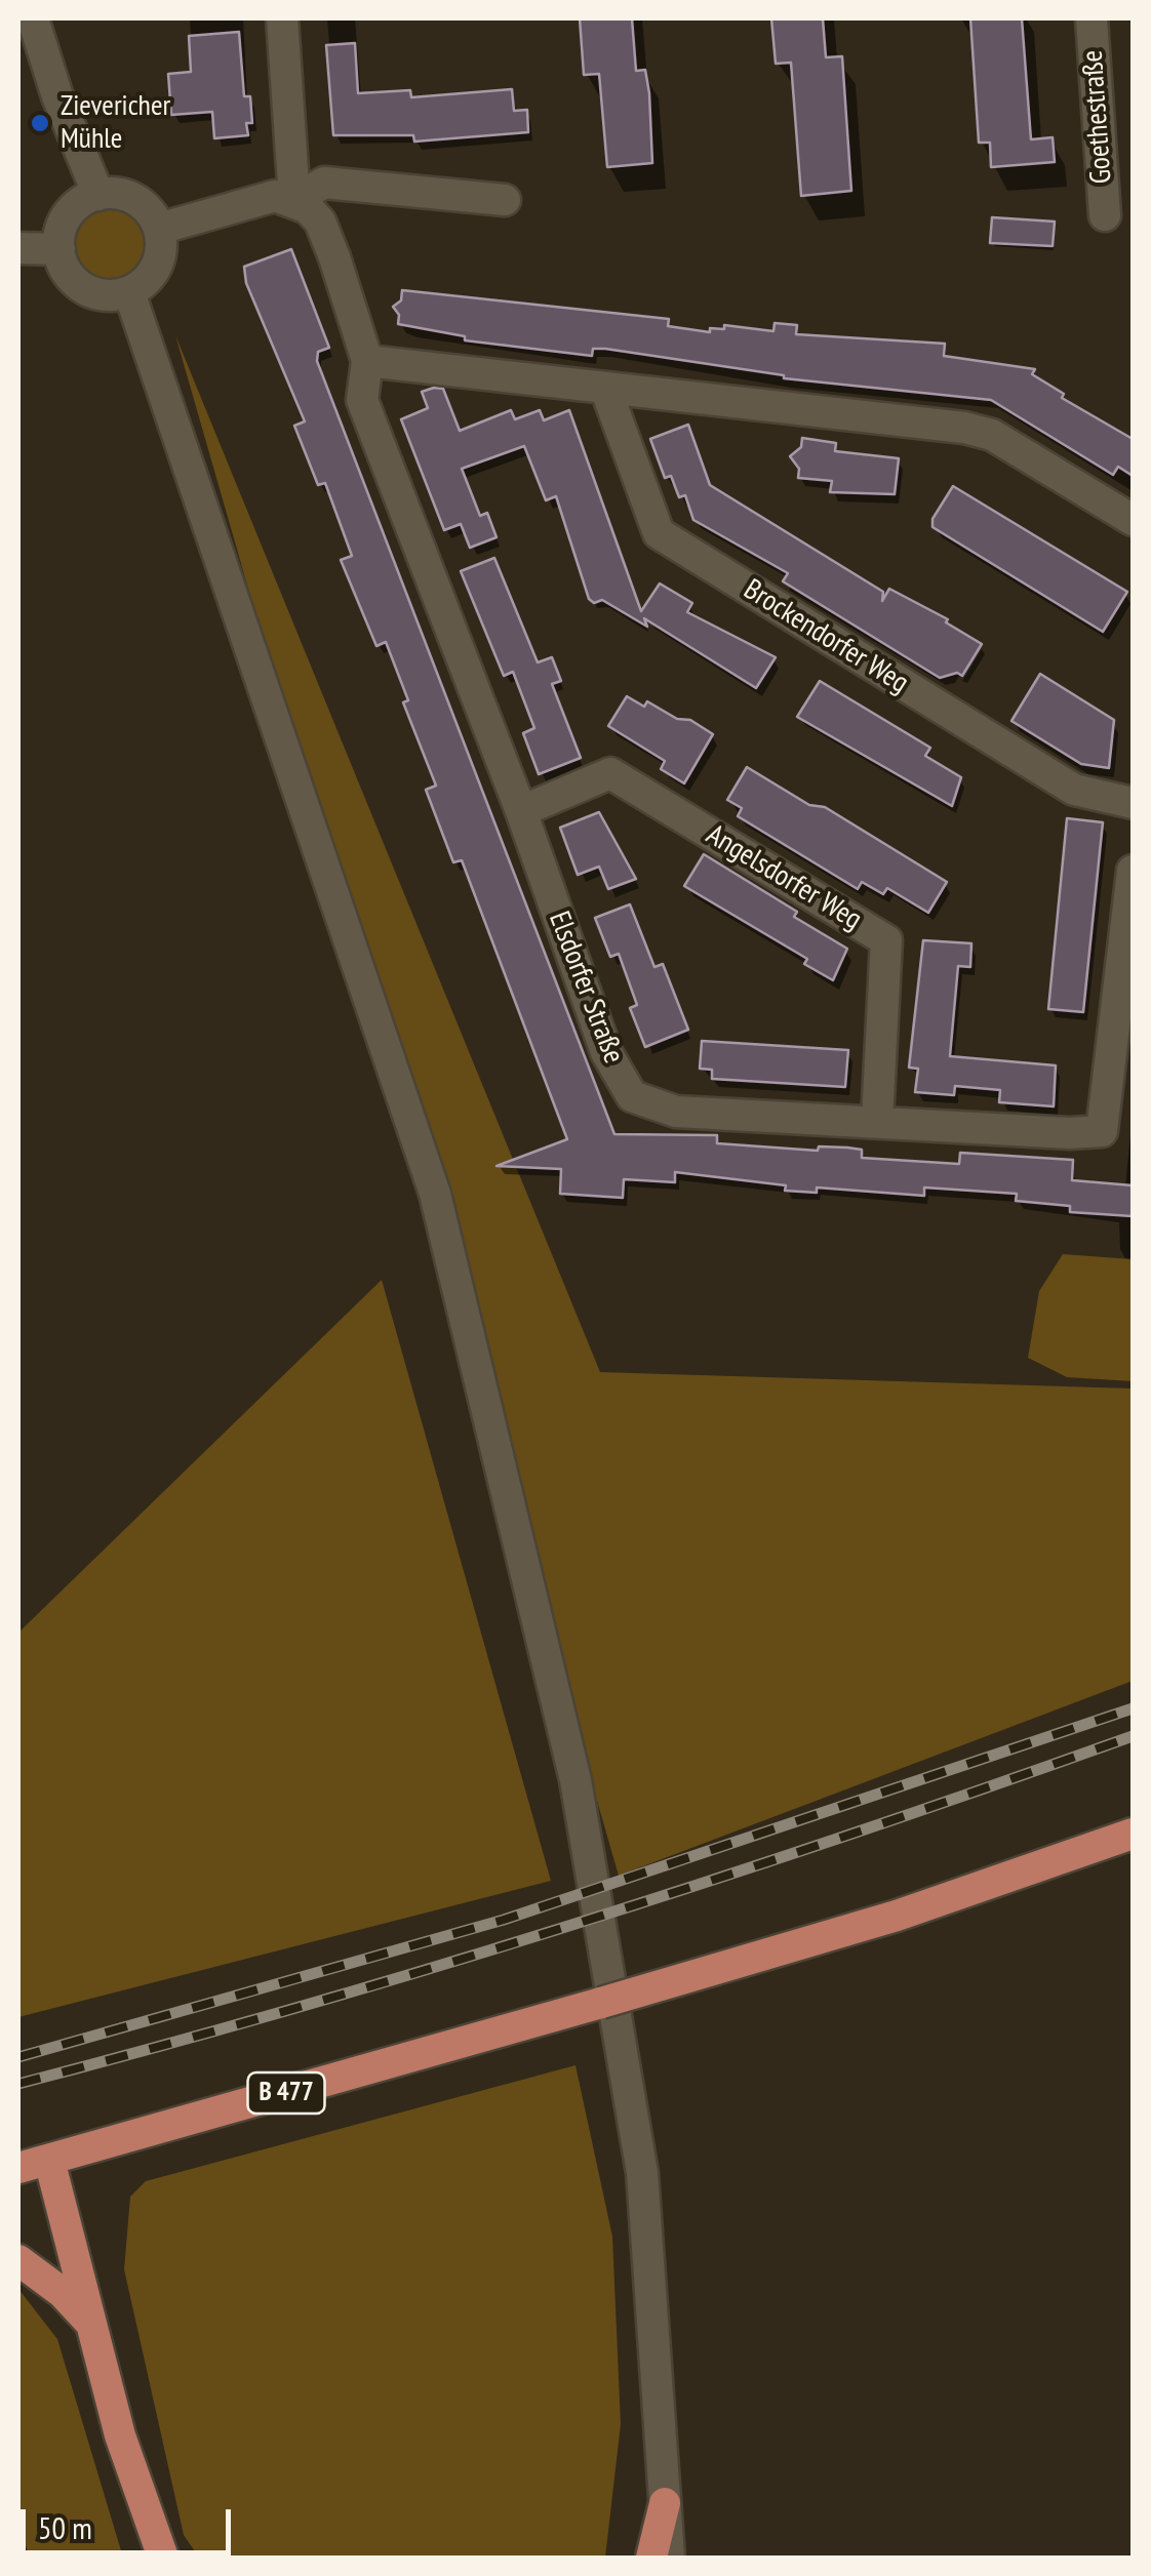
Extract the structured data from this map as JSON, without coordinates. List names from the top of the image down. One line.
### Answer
{"streets":{"main road":["B 477"],"street":["Goethestraße","Brockendorfer Weg","Angelsdorfer Weg","Elsdorfer Straße"]},"crossings":[["Angelsdorfer Weg","Elsdorfer Straße"]],"places":["Zievericher Mühle"],"scale_bar":"50 m"}
